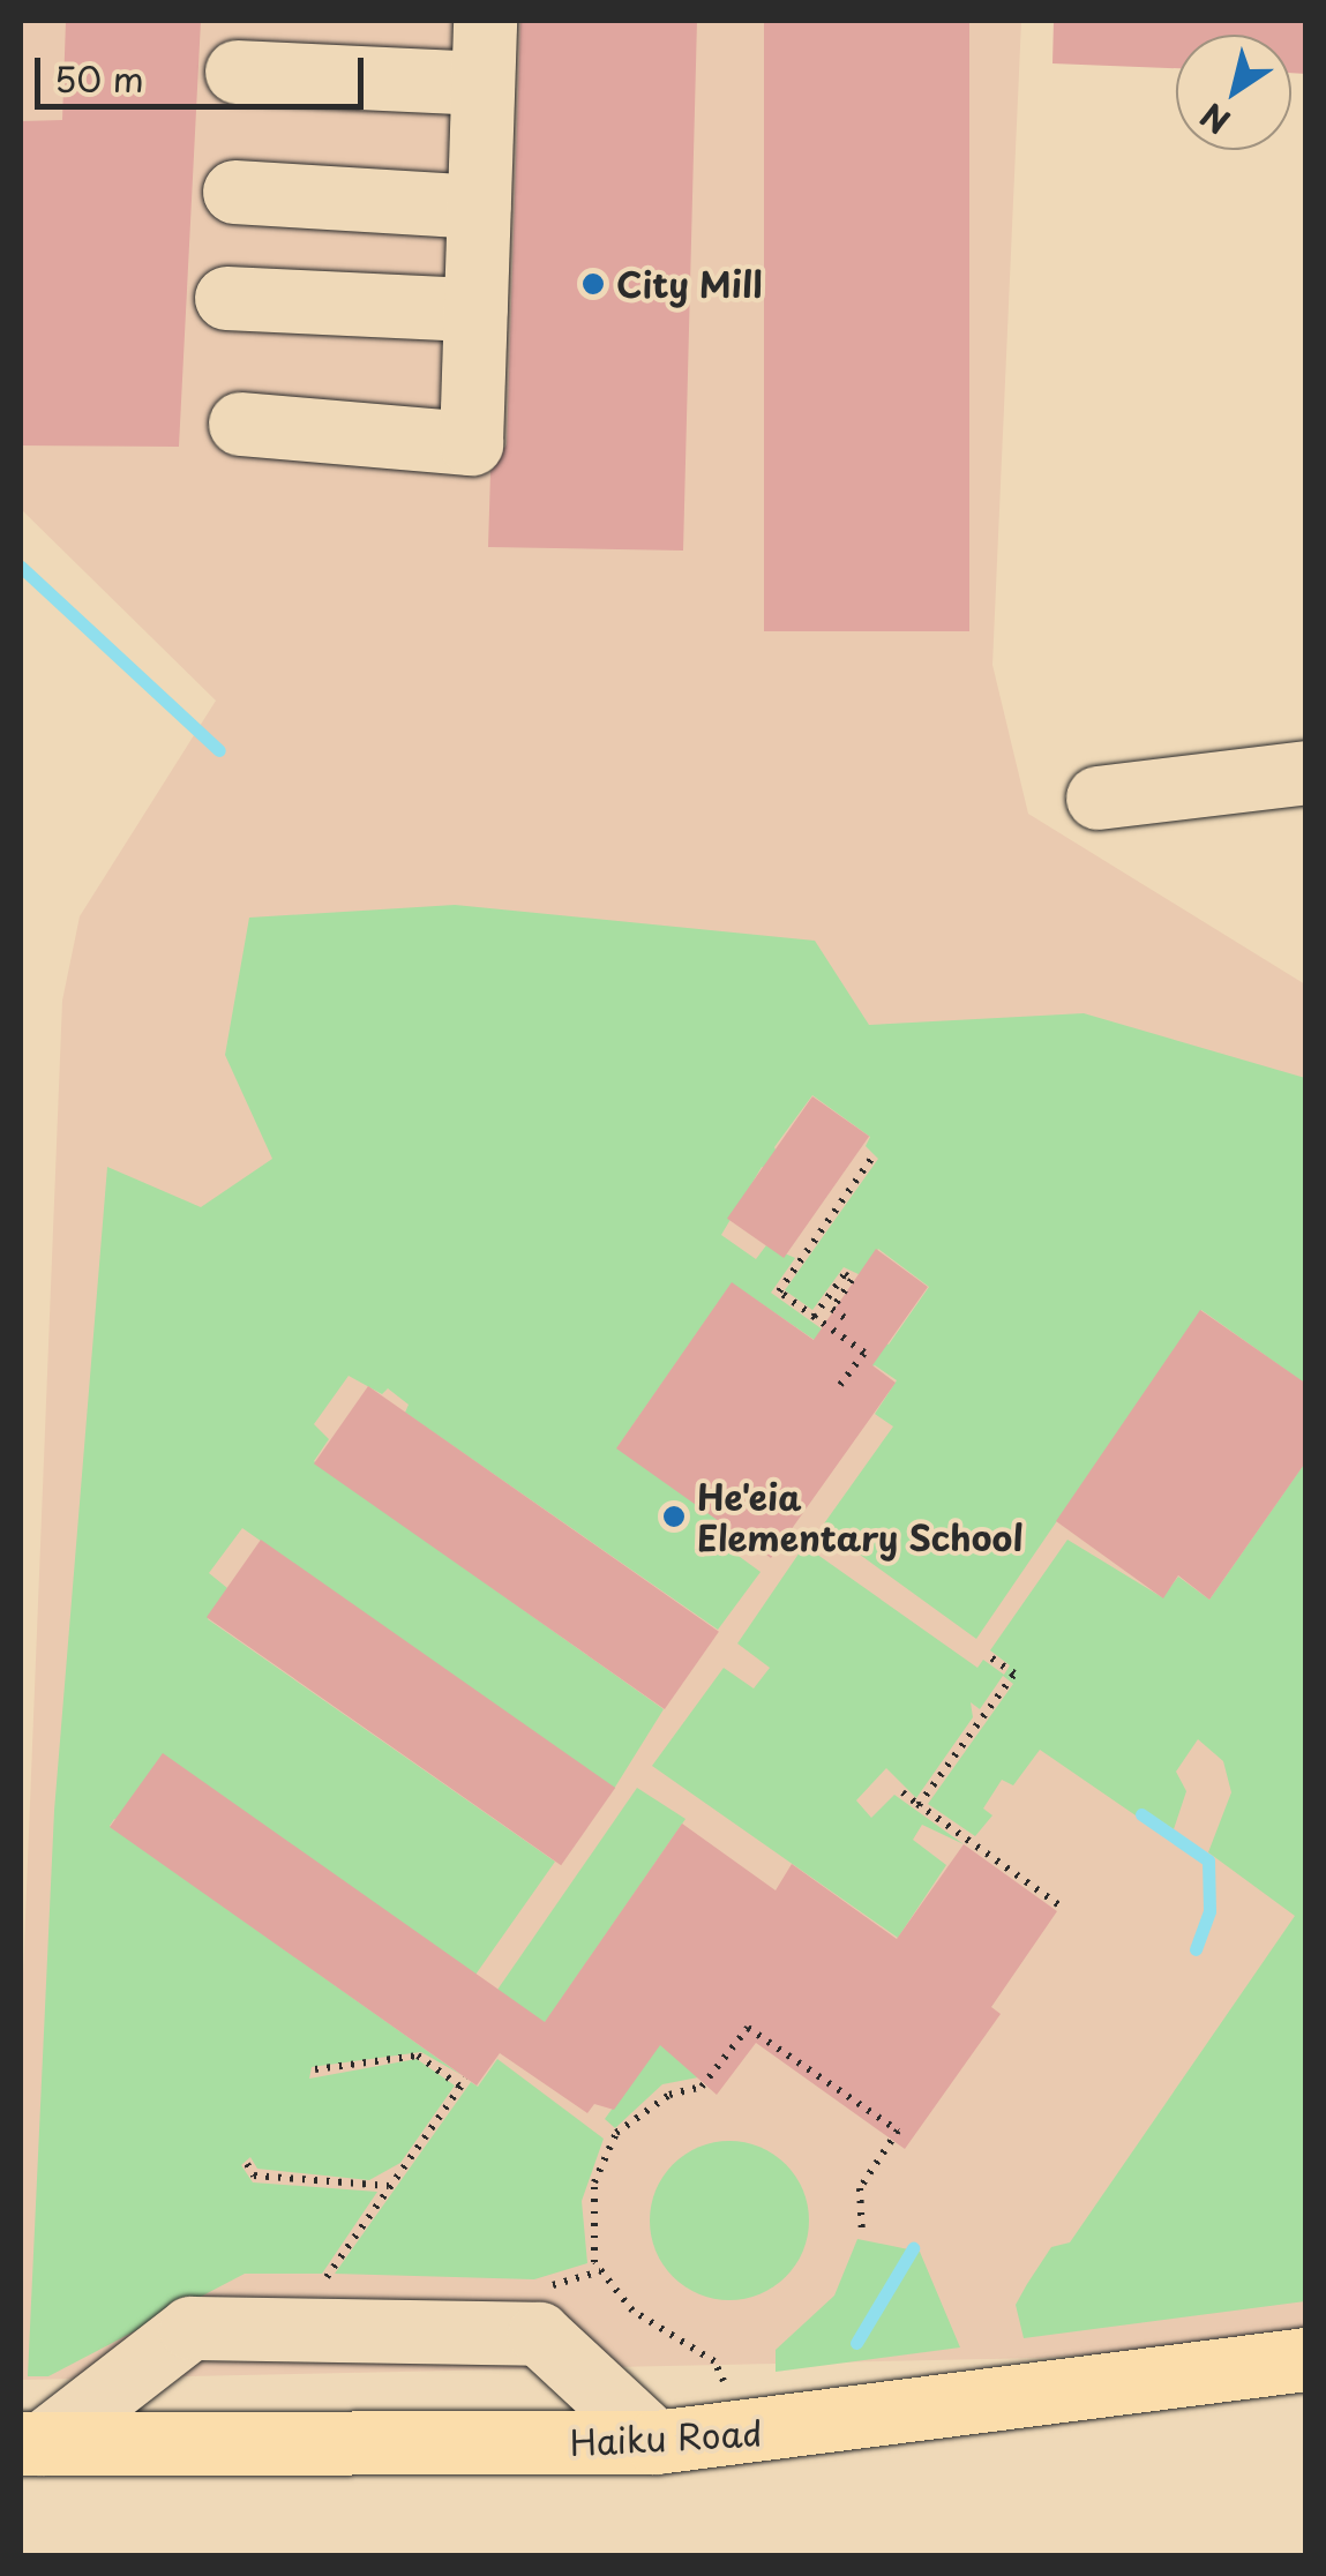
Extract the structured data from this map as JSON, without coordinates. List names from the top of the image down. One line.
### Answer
{"streets":{"main road":["Haiku Road"]},"places":["City Mill","He'eia Elementary School"],"scale_bar":"50 m","north":"bottom left"}
